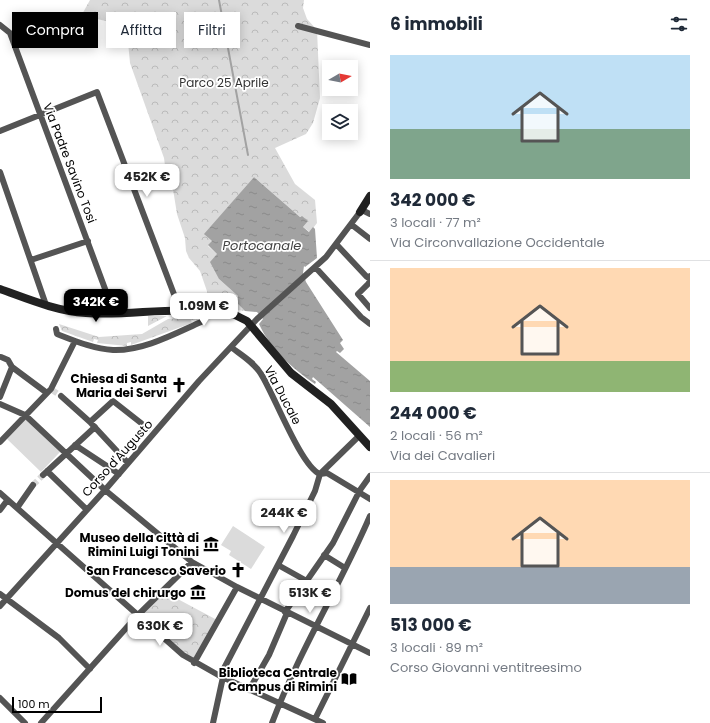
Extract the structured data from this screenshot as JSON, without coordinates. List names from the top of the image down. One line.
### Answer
{"streets":{"street":["Via Padre Savino Tosi","Via Ducale","Corso d'Augusto"]},"crossings":[["Via Ducale","Corso d'Augusto"]],"water":["Portocanale"],"parks":["Parco 25 Aprile"],"places":{"church":["Chiesa di Santa Maria dei Servi","San Francesco Saverio"],"museum":["Museo della città di Rimini Luigi Tonini","Domus del chirurgo"],"library":["Biblioteca Centrale Campus di Rimini"]},"scale_bar":"100 m","north":"right","page":{"heading":"6 immobili","chip":["Compra","Affitta","Filtri"],"list":[{"name":"342 000 €","note":"3 locali · 77 m² · Via Circonvallazione Occidentale"},{"name":"244 000 €","note":"2 locali · 56 m² · Via dei Cavalieri"},{"name":"513 000 €","note":"3 locali · 89 m² · Corso Giovanni ventitreesimo"}],"price":["452K €","342K €","1.09M €","244K €","513K €","630K €"],"scale":"100 m"}}
